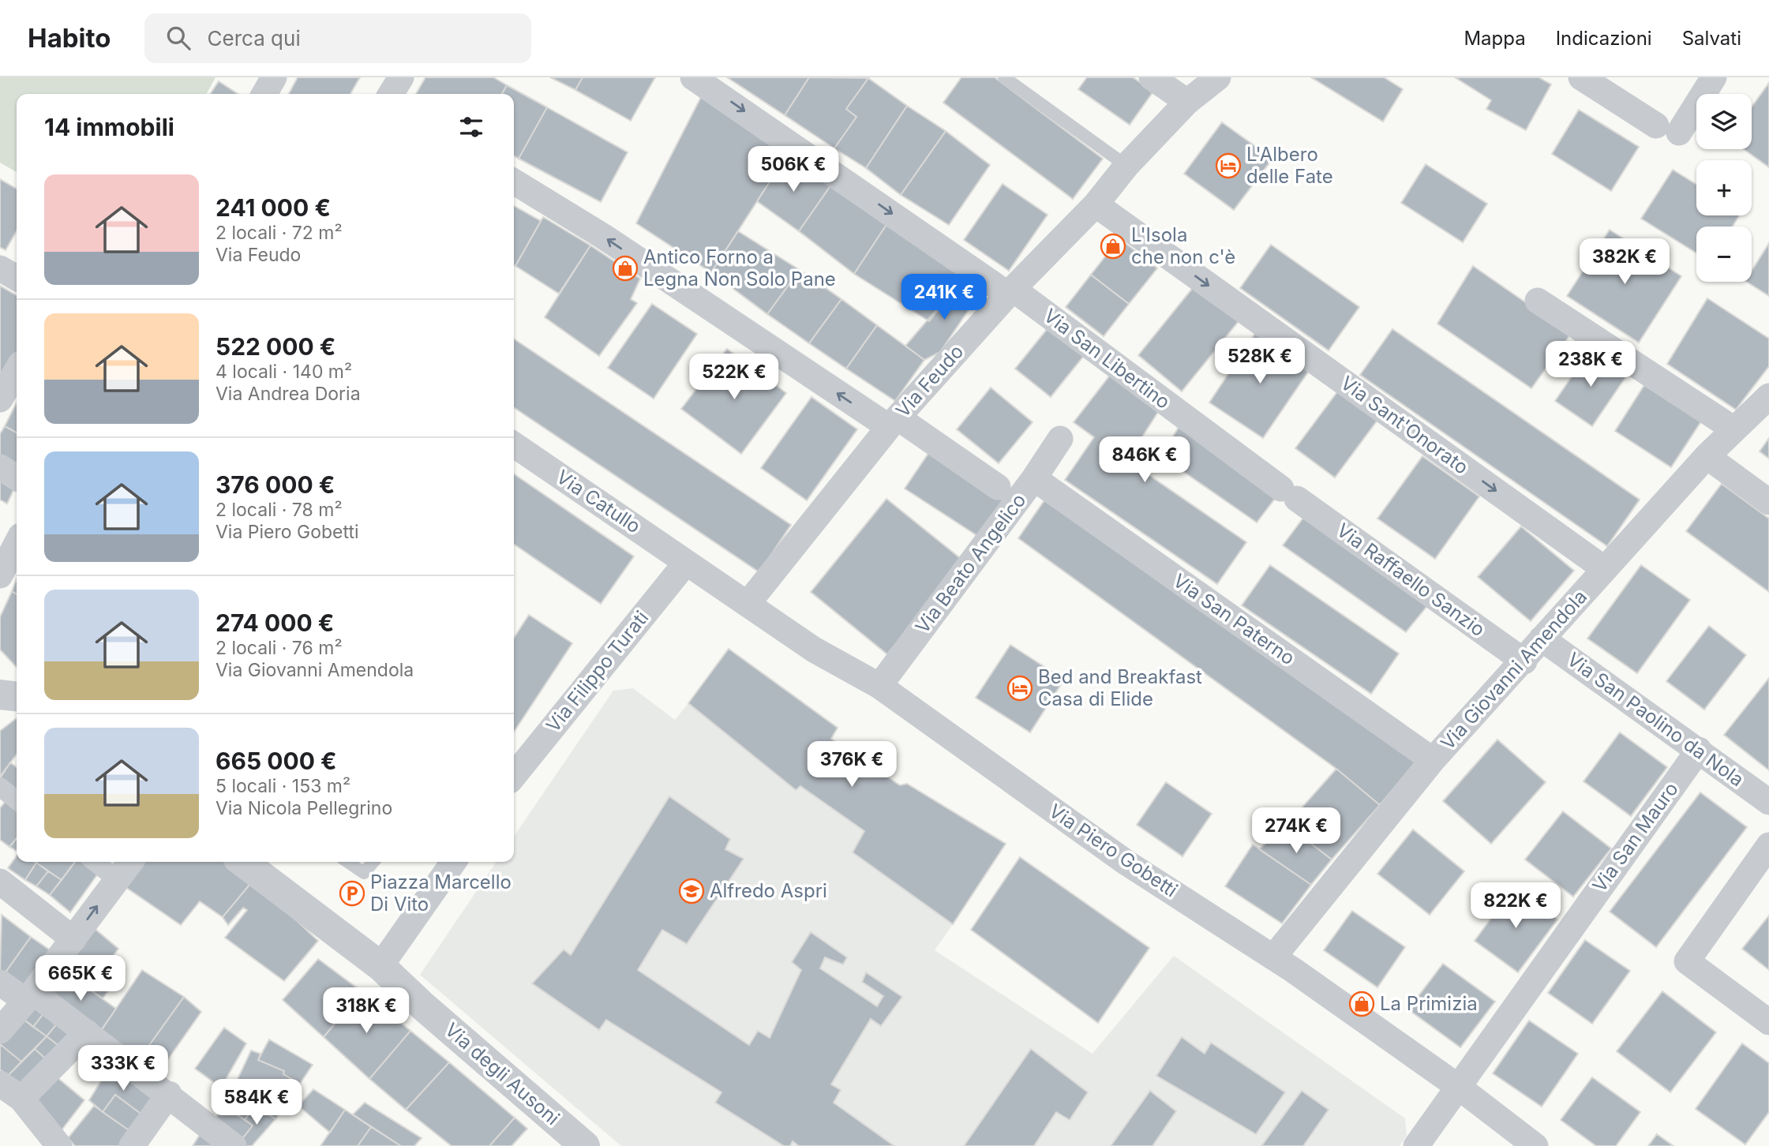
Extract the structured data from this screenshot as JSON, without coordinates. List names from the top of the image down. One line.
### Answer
{"streets":{"street":["Via San Libertino","Via Feudo","Via Sant'Onorato","Via Catullo","Via Beato Angelico","Via Raffaello Sanzio","Via San Paterno","Via Giovanni Amendola","Via Filippo Turati","Via San Paolino da Nola","Via San Mauro","Via Piero Gobetti","Via degli Ausoni"]},"crossings":[["Via San Libertino","Via Feudo"],["Via San Libertino","Via Raffaello Sanzio"],["Via Feudo","Via Sant'Onorato"],["Via Feudo","Via Piero Gobetti"],["Via Sant'Onorato","Via Giovanni Amendola"],["Via Catullo","Via Filippo Turati"],["Via Catullo","Via Piero Gobetti"],["Via Beato Angelico","Via San Paterno"],["Via Beato Angelico","Via Piero Gobetti"],["Via Raffaello Sanzio","Via Giovanni Amendola"],["Via San Paterno","Via Giovanni Amendola"],["Via Giovanni Amendola","Via San Paolino da Nola"],["Via Giovanni Amendola","Via Piero Gobetti"],["Via Filippo Turati","Via Piero Gobetti"],["Via San Paolino da Nola","Via San Mauro"],["Via San Mauro","Via Piero Gobetti"]],"places":{"hotel":["L'Albero delle Fate","Bed and Breakfast Casa di Elide"],"shop":["L'Isola che non c'è","Antico Forno a Legna Non Solo Pane","La Primizia"],"school or university":["Alfredo Aspri"],"parking":["Piazza Marcello Di Vito"]},"page":{"header":"Habito","search":"Cerca qui","nav":["Mappa","Indicazioni","Salvati"],"map_buttons":["+","−"],"heading":"14 immobili","price":["506K €","382K €","241K €","528K €","238K €","522K €","846K €","376K €","274K €","822K €","665K €","318K €","333K €","584K €"],"list":[{"name":"241 000 €","note":"2 locali · 72 m² · Via Feudo"},{"name":"522 000 €","note":"4 locali · 140 m² · Via Andrea Doria"},{"name":"376 000 €","note":"2 locali · 78 m² · Via Piero Gobetti"},{"name":"274 000 €","note":"2 locali · 76 m² · Via Giovanni Amendola"},{"name":"665 000 €","note":"5 locali · 153 m² · Via Nicola Pellegrino"}]}}
